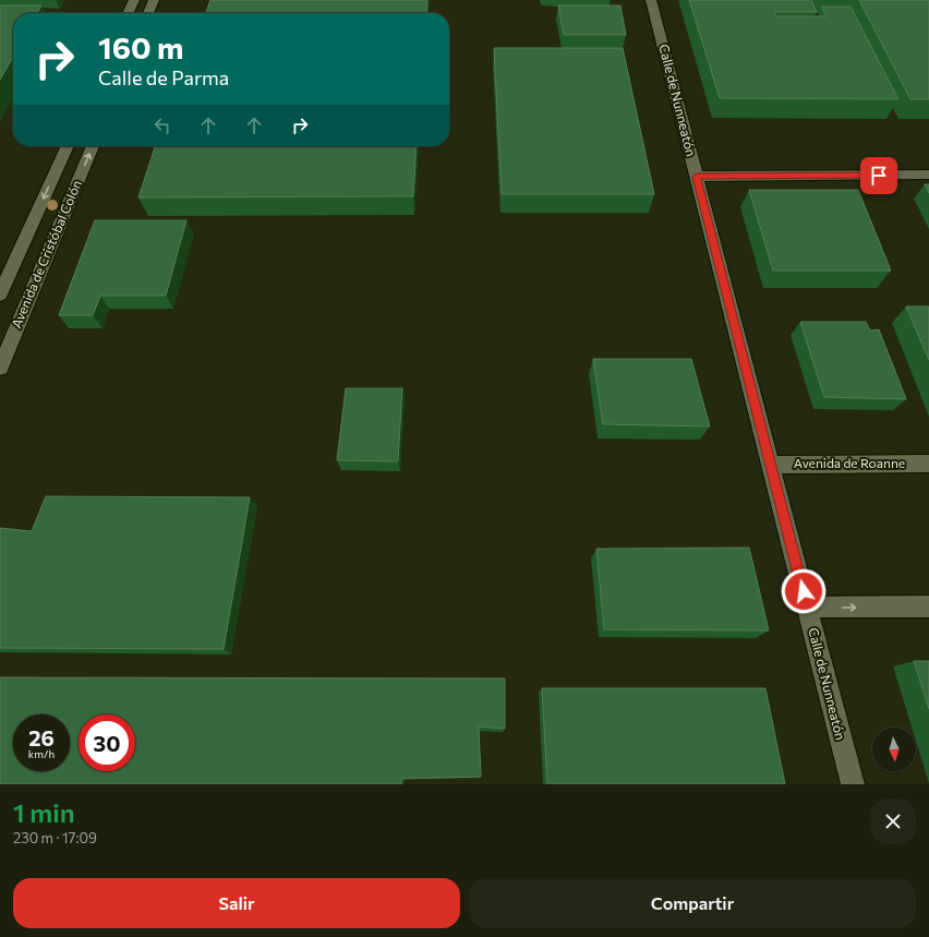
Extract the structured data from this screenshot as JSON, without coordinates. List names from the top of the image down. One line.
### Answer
{"streets":{"street":["Calle de Nunneatón","Avenida de Cristóbal Colón","Avenida de Roanne"]},"crossings":[["Calle de Nunneatón","Avenida de Roanne"]],"north":"bottom","page":{"turn":["160 m","Calle de Parma"],"speed":"26 km/h","limit":"30","heading":["1 min","230 m · 17:09"],"buttons":["Salir","Compartir"]}}
